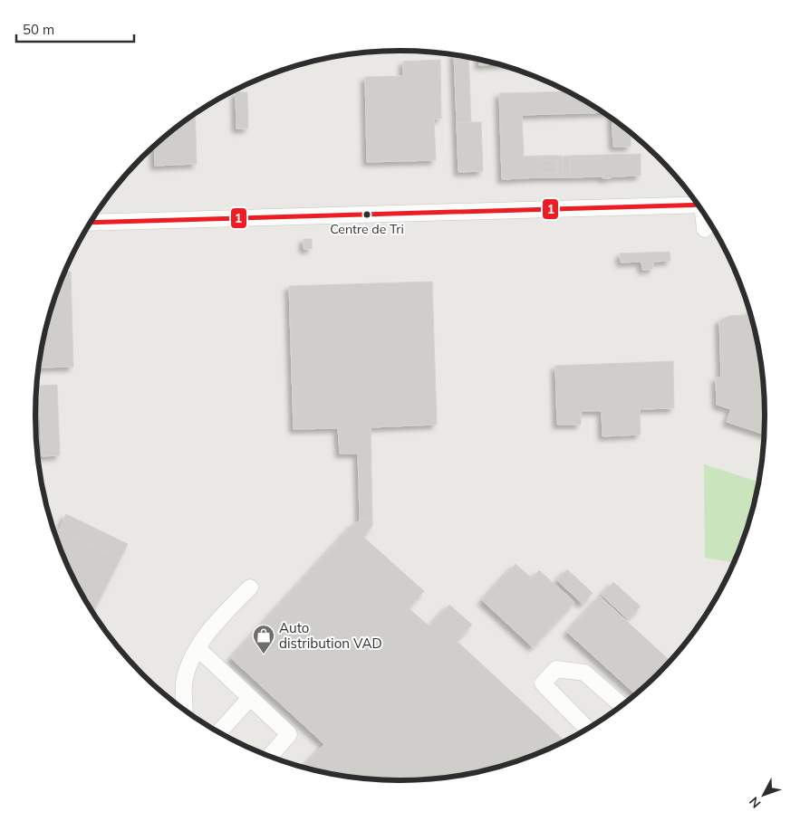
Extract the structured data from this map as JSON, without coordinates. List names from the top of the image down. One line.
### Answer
{"places":{"other":["Centre de Tri"],"shop":["Auto distribution VAD"]},"lines":["transit line 1"],"scale_bar":"50 m","north":"bottom left"}
